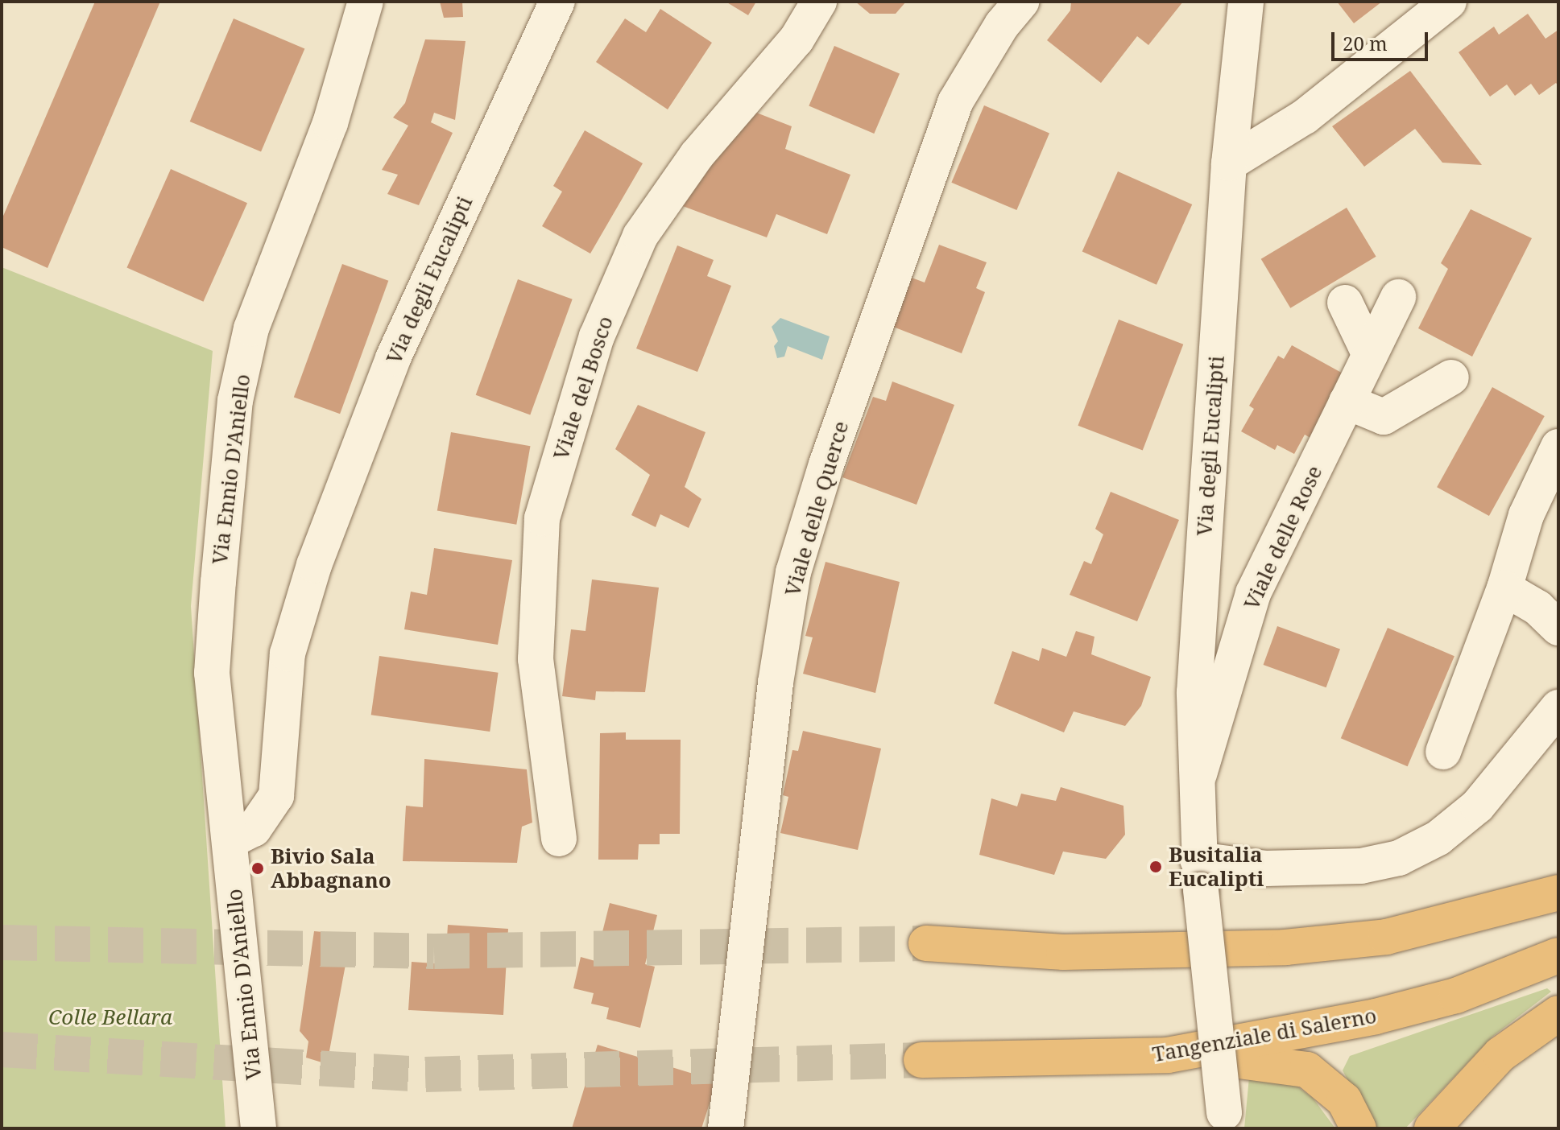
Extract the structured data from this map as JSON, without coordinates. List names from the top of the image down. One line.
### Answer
{"streets":{"highway":["Tangenziale di Salerno"],"street":["Via degli Eucalipti","Viale del Bosco","Via Ennio D'Aniello","Viale delle Querce","Viale delle Rose"]},"crossings":[["Via degli Eucalipti","Via Ennio D'Aniello"],["Via degli Eucalipti","Viale delle Rose"]],"parks":["Colle Bellara"],"places":["Busitalia Eucalipti","Bivio Sala Abbagnano"],"scale_bar":"20 m"}
